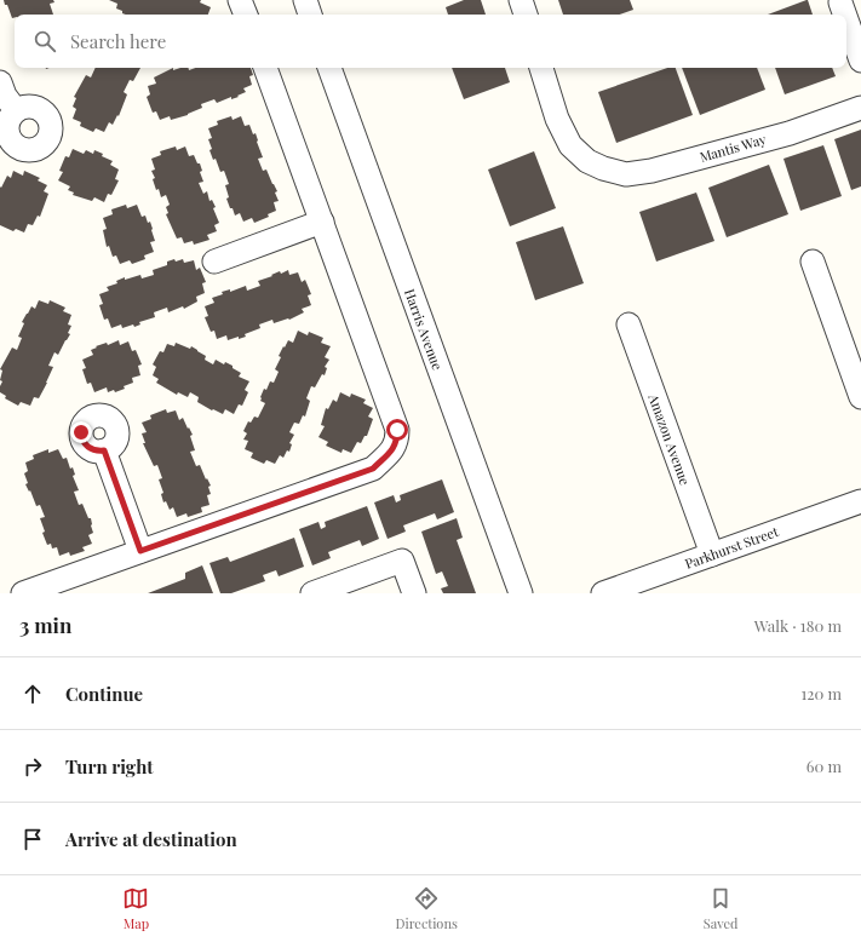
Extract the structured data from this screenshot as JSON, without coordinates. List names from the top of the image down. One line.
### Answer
{"streets":{"street":["Mantis Way","Harris Avenue","Amazon Avenue","Parkhurst Street"]},"crossings":[["Amazon Avenue","Parkhurst Street"]],"page":{"search":"Search here","heading":["3 min","Walk · 180 m"],"list":[["Continue","120 m"],["Turn right","60 m"],"Arrive at destination"],"nav":["Map","Directions","Saved"]}}
